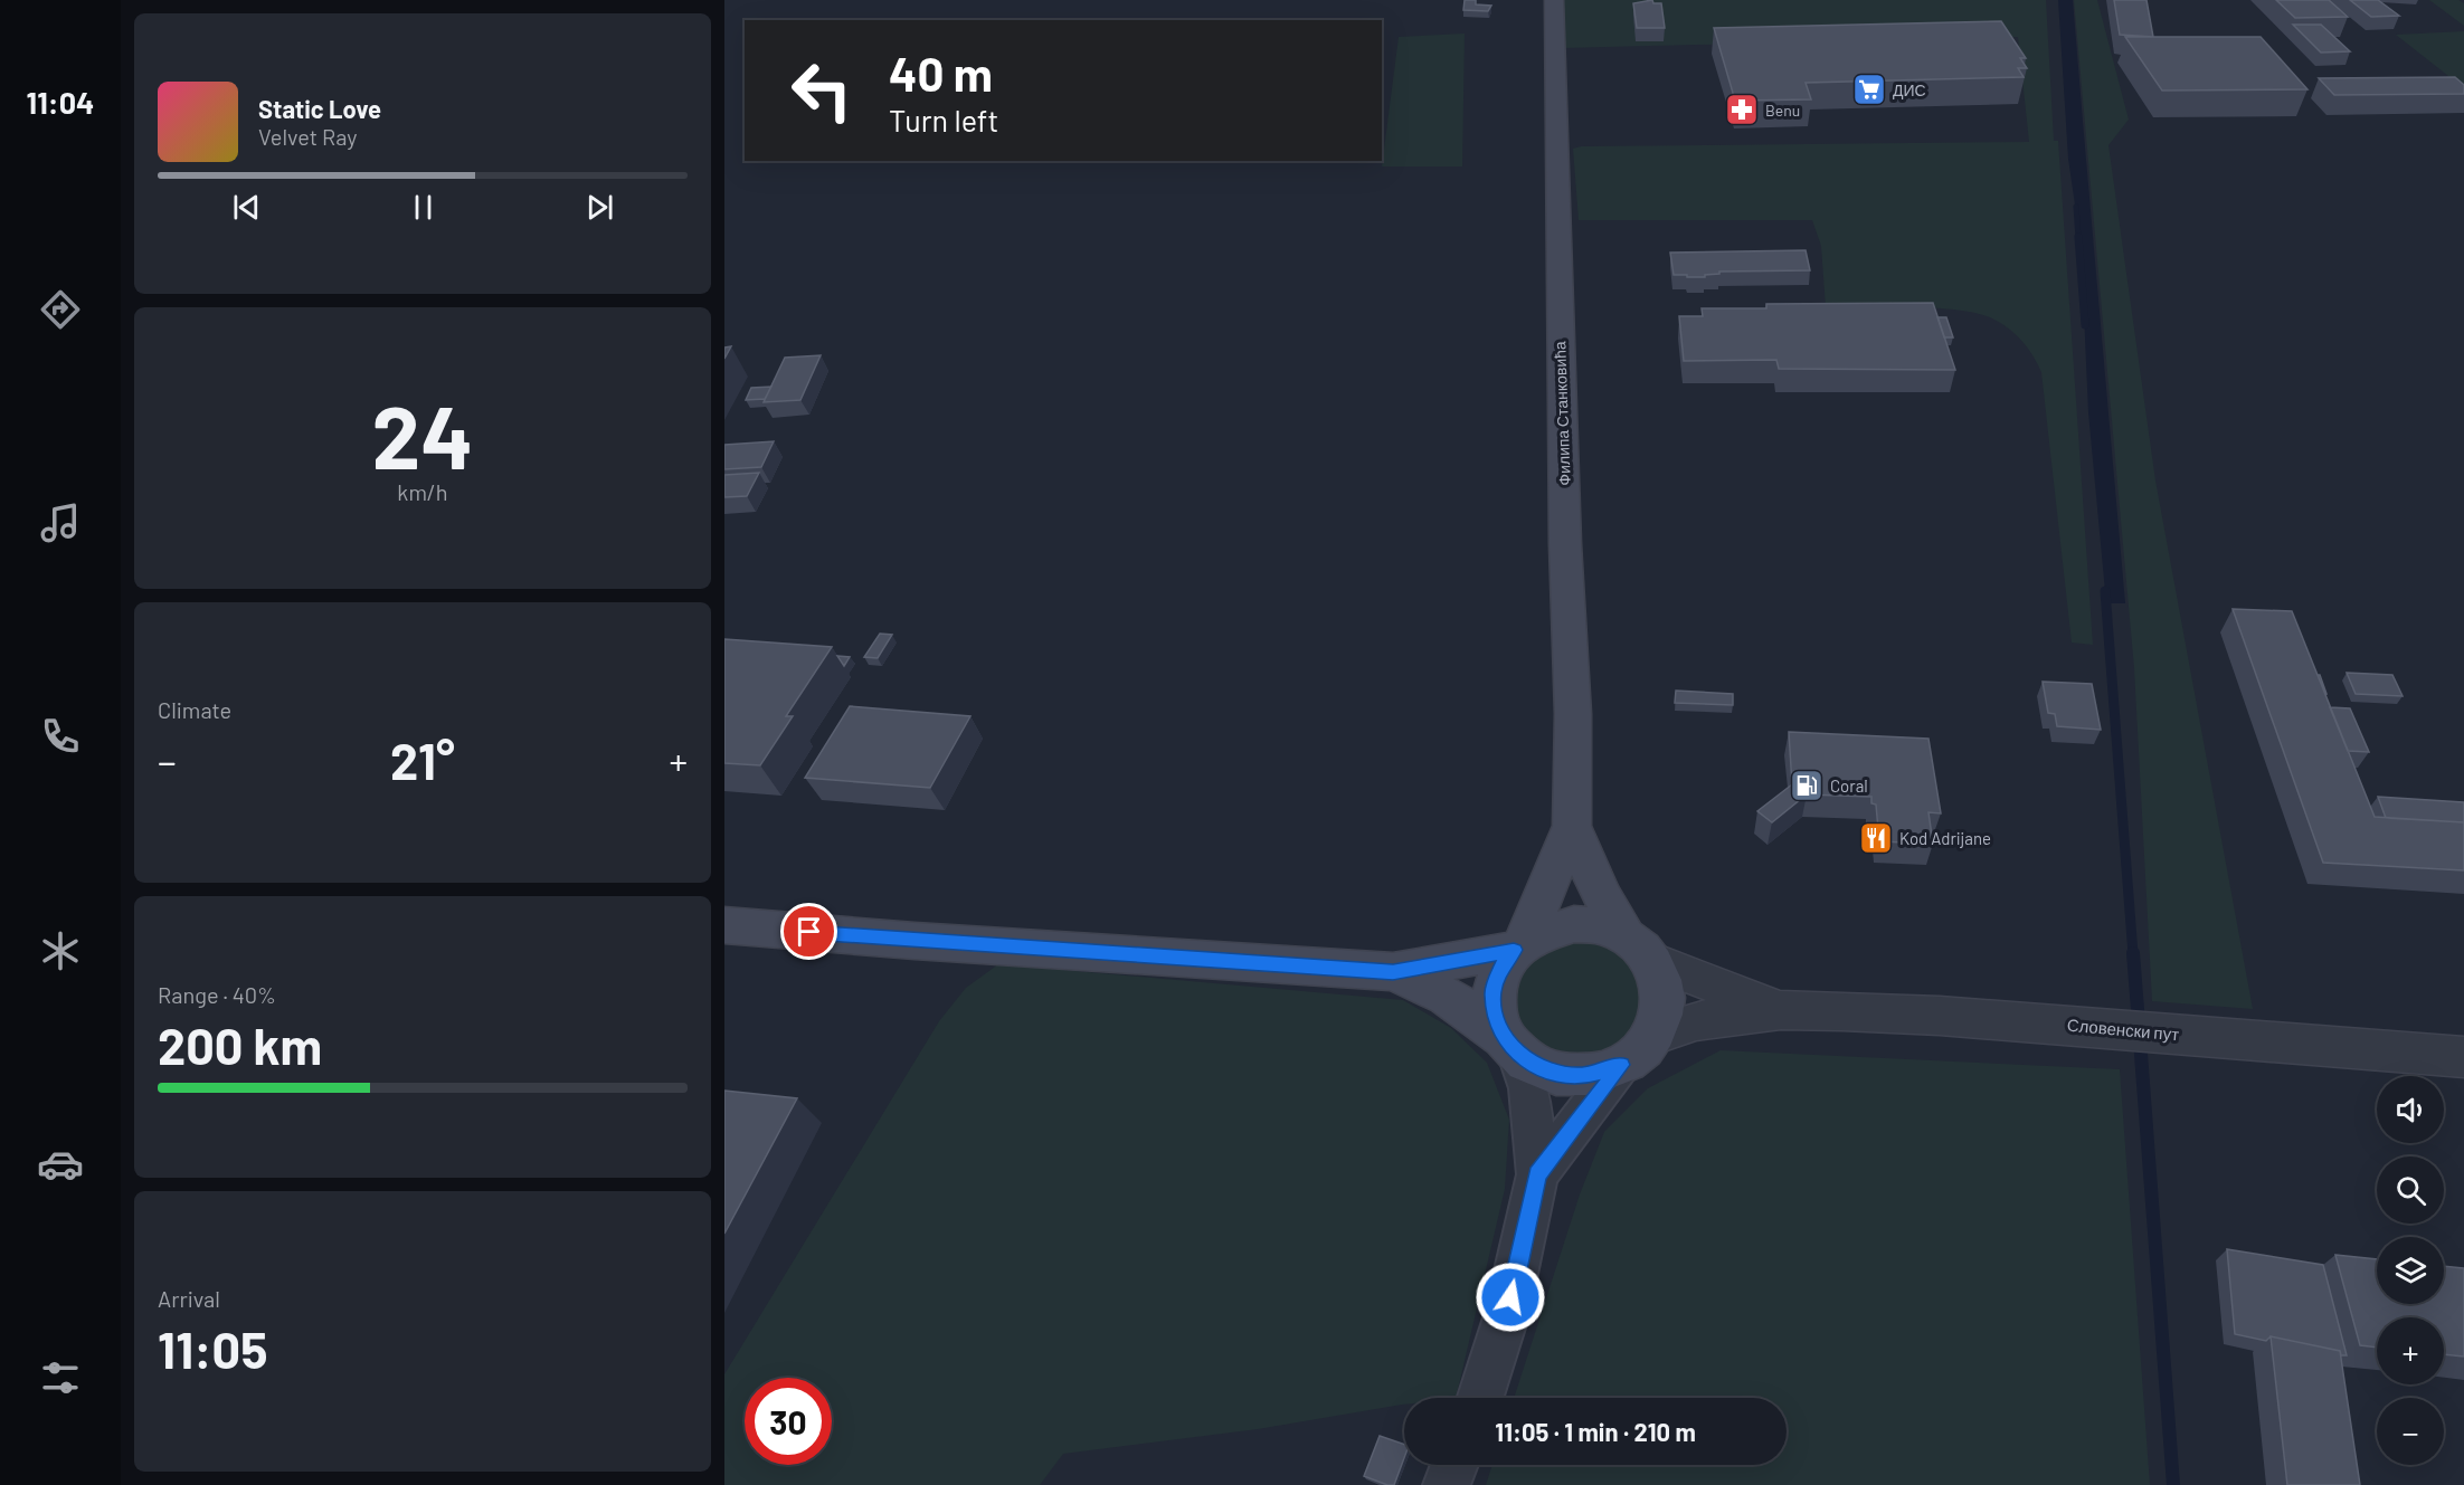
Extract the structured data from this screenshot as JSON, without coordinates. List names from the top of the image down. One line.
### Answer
{"streets":{"main road":["Филипа Станковића"],"street":["Словенски пут"]},"crossings":[["Филипа Станковића","Словенски пут"]],"places":{"supermarket":["ДИС"],"pharmacy":["Benu"],"fuel station":["Coral"],"restaurant":["Kod Adrijane"]},"page":{"tabs":"11:04","turn":["40 m","Turn left"],"song":["Static Love","Velvet Ray"],"tile":[["24","km/h"],"Climate",["Range · 40%","200 km"],["Arrival","11:05"]],"heat":["−","21°","+"],"map_buttons":["+","−"],"limit":"30","trip":"11:05 · 1 min · 210 m"}}
